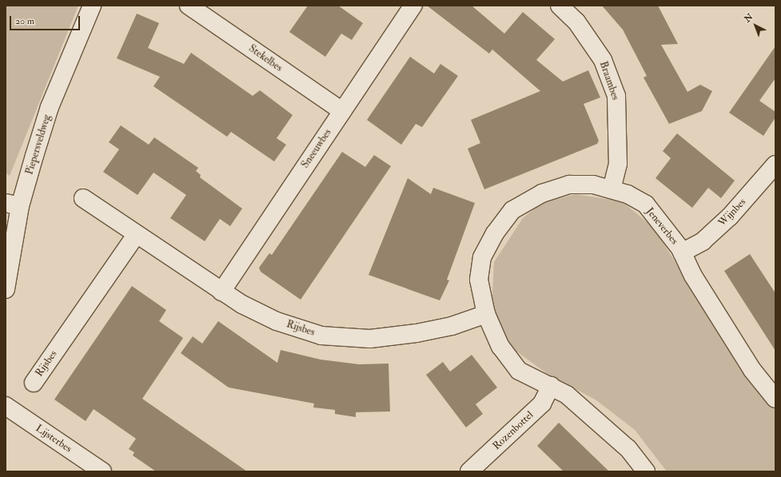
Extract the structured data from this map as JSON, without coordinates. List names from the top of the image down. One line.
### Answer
{"streets":{"street":["Stekelbes","Braambes","Piepersveldweg","Sneeuwbes","Wijnbes","Jeneverbes","Rijsbes","Rozenbottel","Lijsterbes"]},"crossings":[["Stekelbes","Sneeuwbes"],["Braambes","Jeneverbes"],["Sneeuwbes","Rijsbes"],["Wijnbes","Jeneverbes"],["Jeneverbes","Rijsbes"],["Jeneverbes","Rozenbottel"]],"scale_bar":"20 m","north":"top left"}
